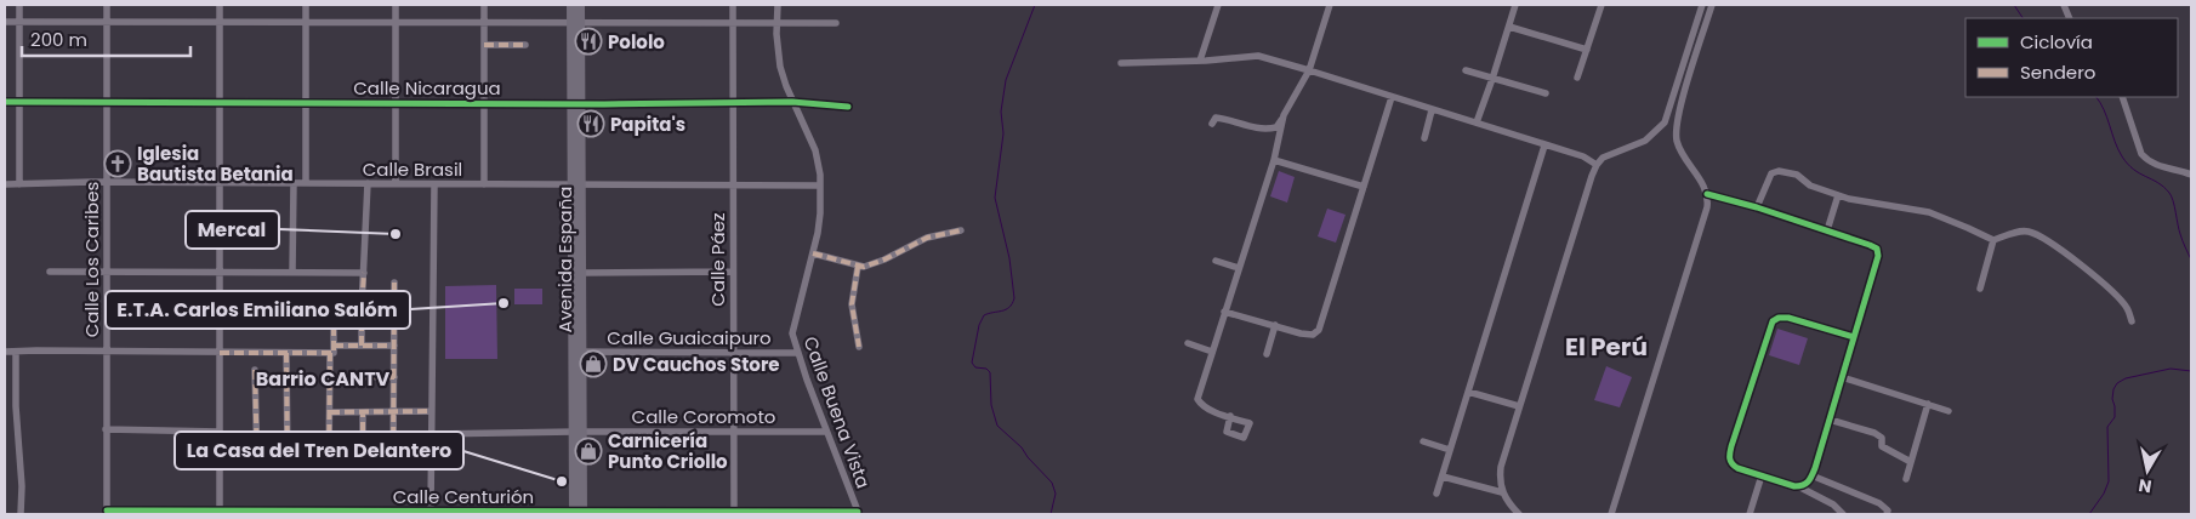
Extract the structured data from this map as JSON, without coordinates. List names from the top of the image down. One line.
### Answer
{"streets":{"main road":["Avenida España"],"street":["Calle Nicaragua","Calle Brasil","Calle Los Caribes","Calle Páez","Calle Guaicaipuro","Calle Buena Vista","Calle Coromoto","Calle Centurión"]},"crossings":[["Calle Nicaragua","Calle Los Caribes"],["Calle Nicaragua","Avenida España"],["Calle Nicaragua","Calle Páez"],["Calle Nicaragua","Calle Buena Vista"],["Calle Brasil","Calle Los Caribes"],["Calle Brasil","Avenida España"],["Calle Brasil","Calle Páez"],["Calle Brasil","Calle Buena Vista"],["Calle Los Caribes","Calle Centurión"],["Avenida España","Calle Guaicaipuro"],["Avenida España","Calle Coromoto"],["Avenida España","Calle Centurión"],["Calle Páez","Calle Guaicaipuro"],["Calle Páez","Calle Coromoto"],["Calle Páez","Calle Centurión"],["Calle Guaicaipuro","Calle Buena Vista"],["Calle Buena Vista","Calle Coromoto"],["Calle Buena Vista","Calle Centurión"]],"districts":["El Perú","Barrio CANTV"],"places":{"restaurant":["Pololo","Papita's"],"church":["Iglesia Bautista Betania"],"other":["Mercal","E.T.A. Carlos Emiliano Salóm","La Casa del Tren Delantero"],"shop":["DV Cauchos Store","Carnicería Punto Criollo"]},"legend":["Ciclovía","Sendero"],"scale_bar":"200 m","north":"bottom"}
